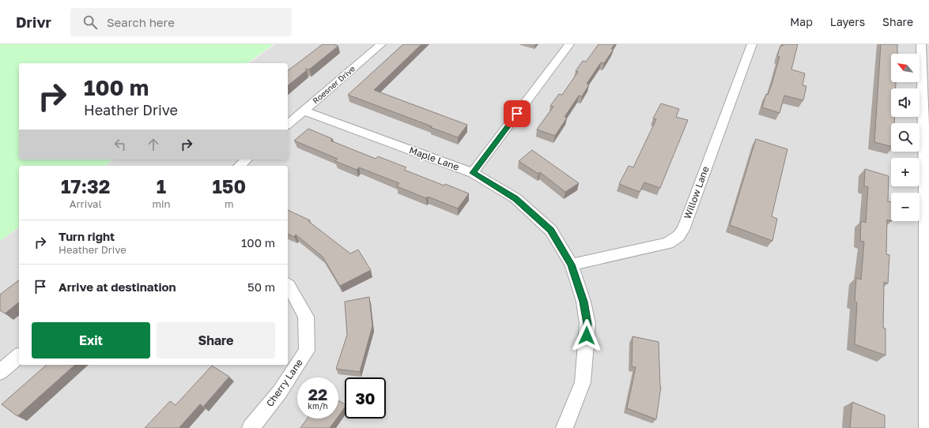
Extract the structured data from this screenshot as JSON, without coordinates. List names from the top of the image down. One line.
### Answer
{"streets":{"street":["Roesner Drive","Maple Lane","Willow Lane","Cherry Lane"]},"crossings":[["Roesner Drive","Maple Lane"],["Maple Lane","Willow Lane"]],"north":"top left","page":{"header":"Drivr","search":"Search here","nav":["Map","Layers","Share"],"map_buttons":["+","−"],"turn":["100 m","Heather Drive"],"eta":["17:32","Arrival","1","min","150","m"],"list":[{"name":"Turn right","note":"Heather Drive","value":"100 m"},{"name":"Arrive at destination","value":"50 m"}],"buttons":["Exit","Share"],"speed":"22 km/h","limit":"30"}}
